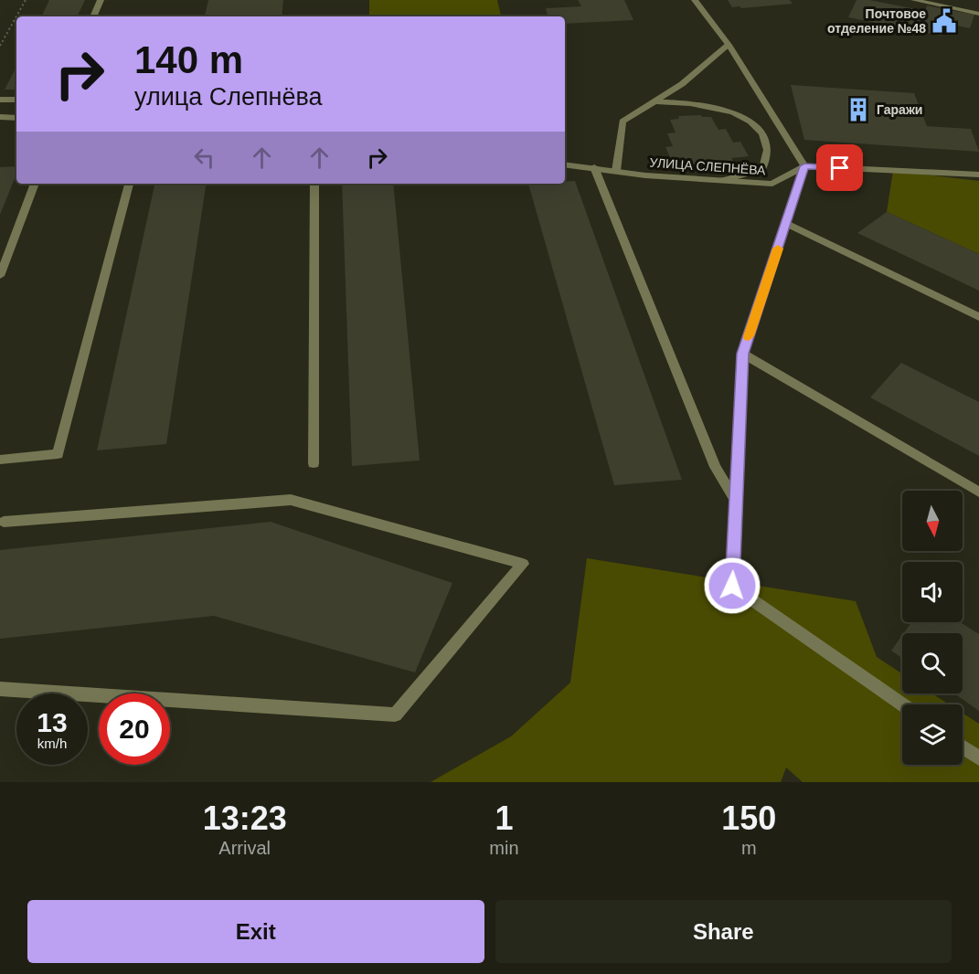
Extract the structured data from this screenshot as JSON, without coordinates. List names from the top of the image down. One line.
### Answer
{"streets":{"street":["УЛИЦА СЛЕПНЁВА"]},"places":{"public building":["Почтовое отделение №48"],"building":["Гаражи"]},"north":"bottom","page":{"turn":["140 m","улица Слепнёва"],"speed":"13 km/h","limit":"20","eta":["13:23","Arrival","1","min","150","m"],"buttons":["Exit","Share"]}}
